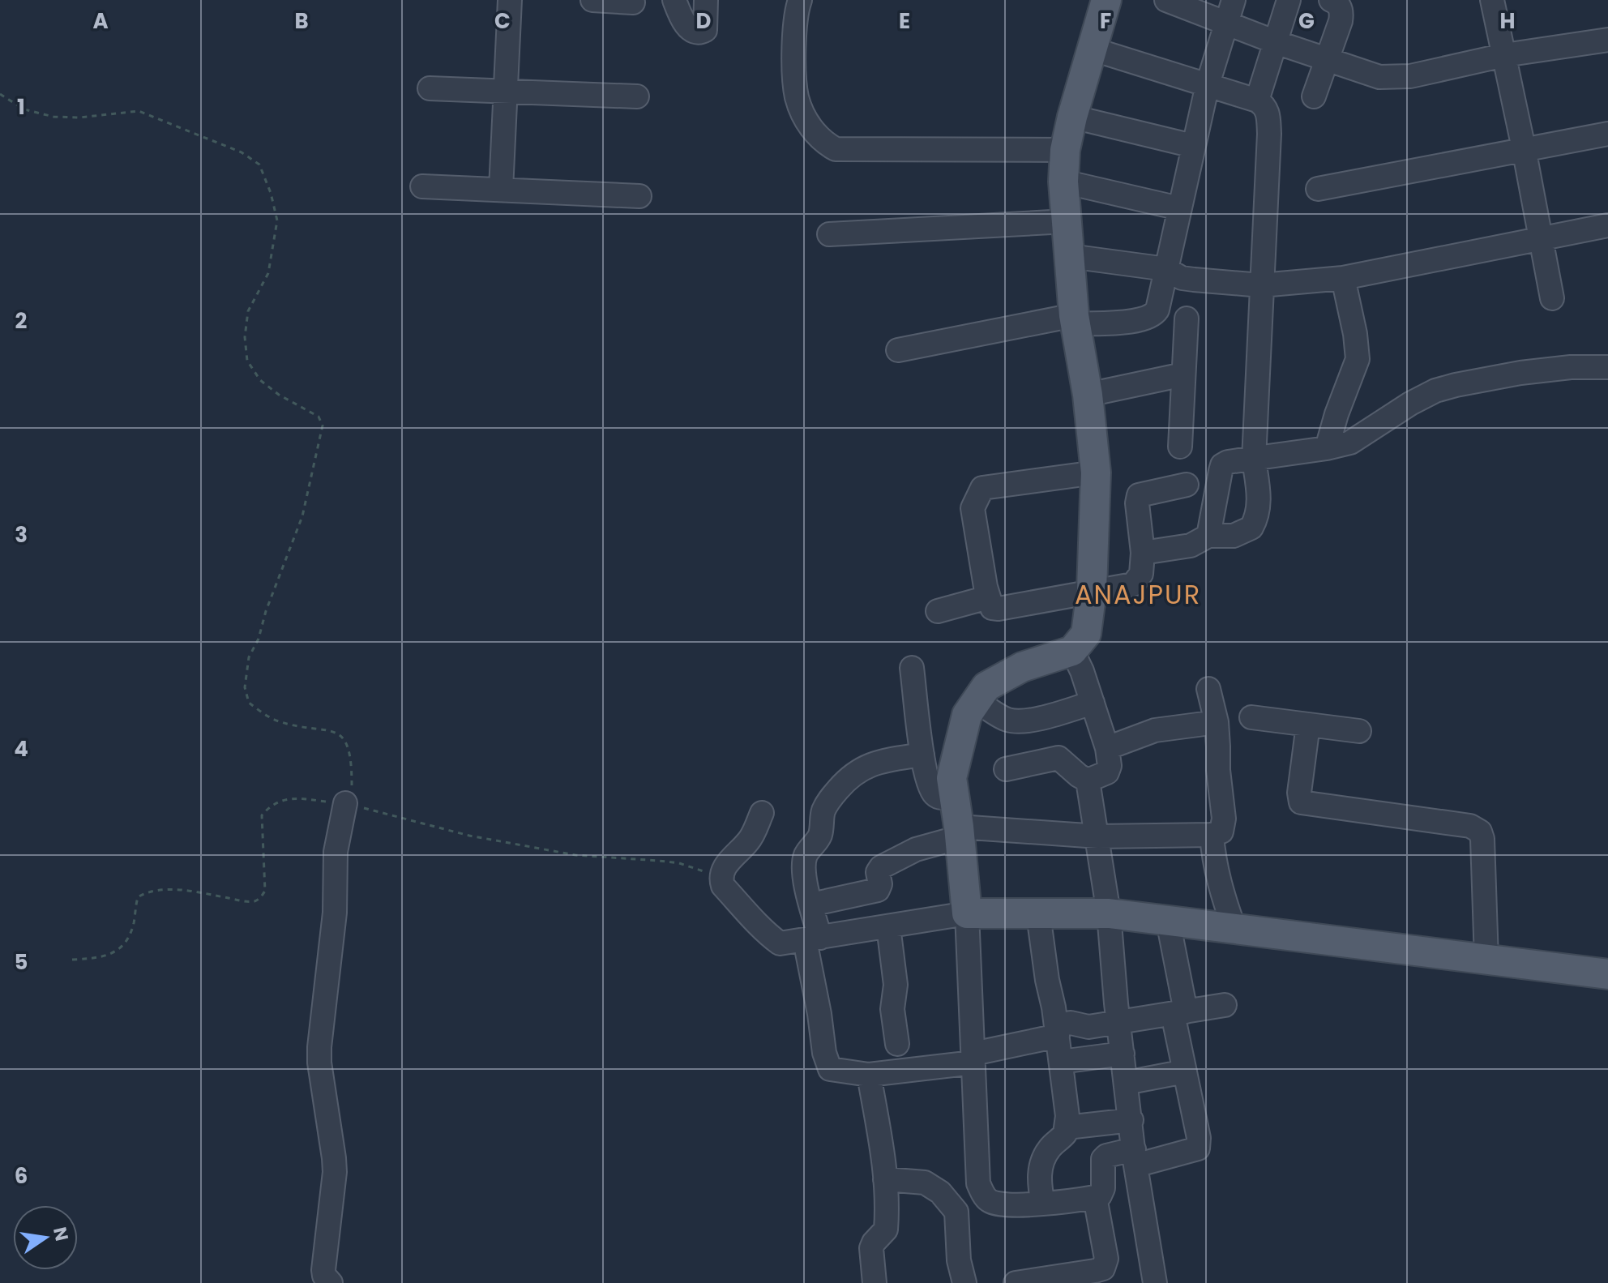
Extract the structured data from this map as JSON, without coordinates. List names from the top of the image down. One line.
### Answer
{"districts":["ANAJPUR"],"north":"right","grid":{"columns":["A","B","C","D","E","F","G","H"],"rows":["1","2","3","4","5","6"]}}
